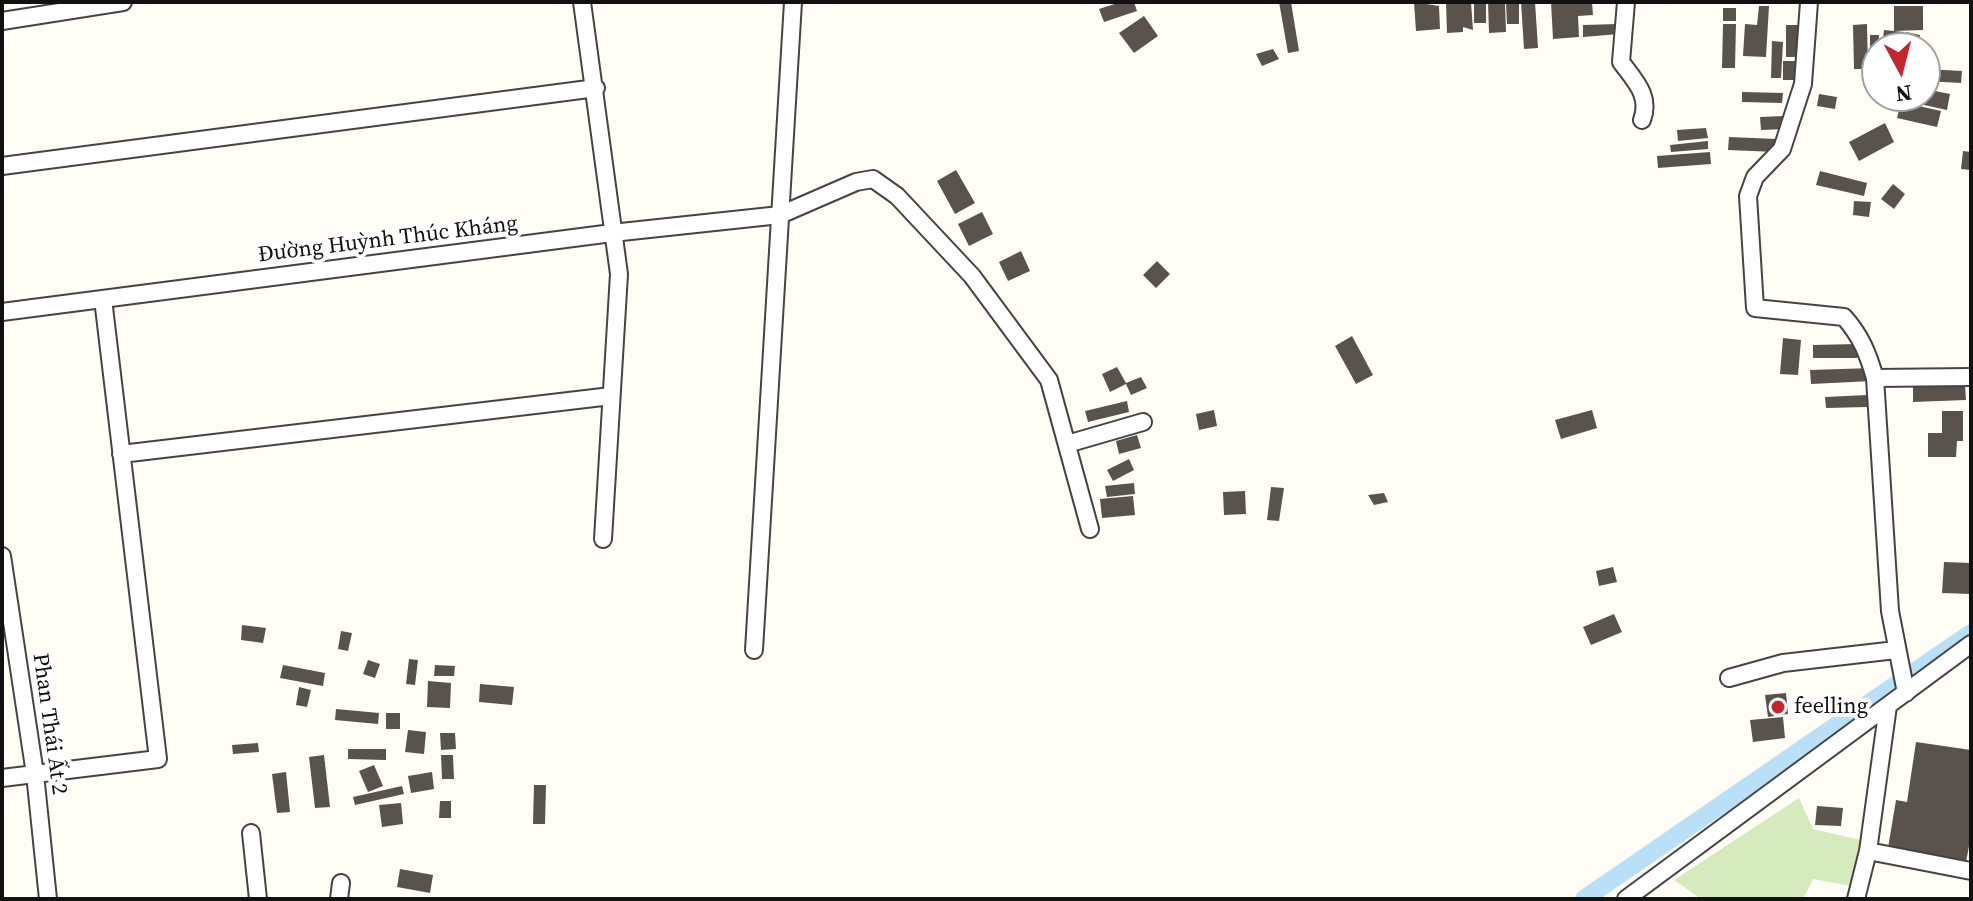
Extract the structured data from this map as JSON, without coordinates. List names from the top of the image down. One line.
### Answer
{"streets":{"street":["Đường Huỳnh Thúc Kháng","Phan Thái Ất 2"]},"places":["feelling"],"north":"bottom"}
